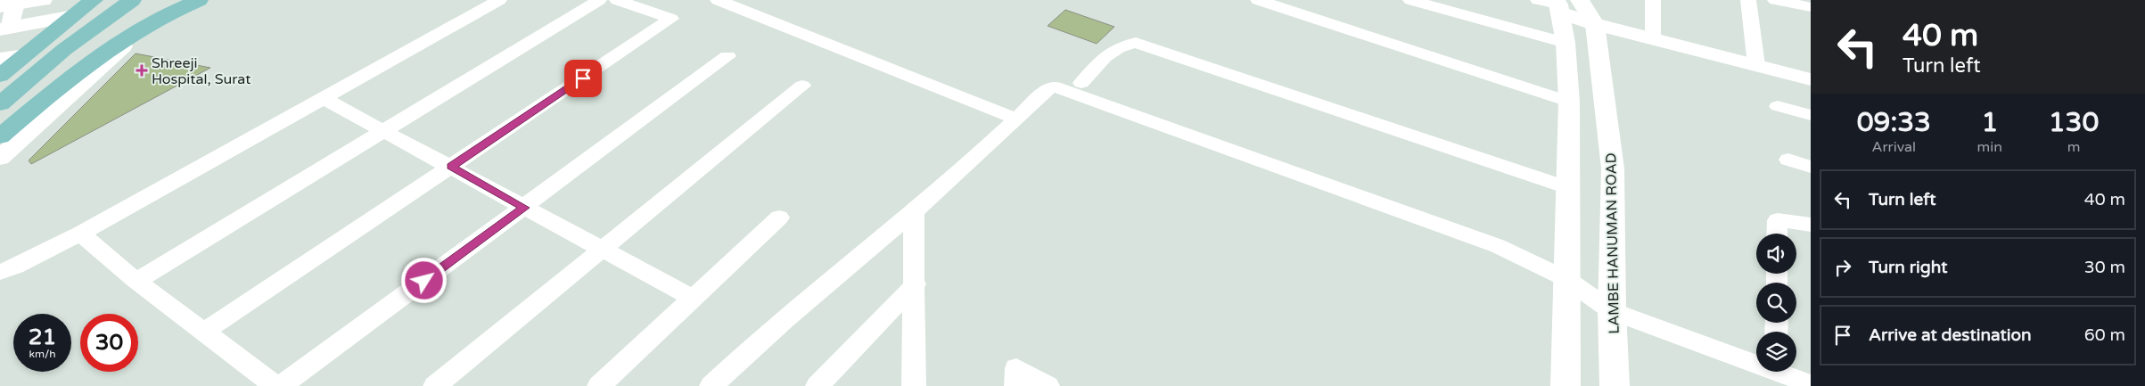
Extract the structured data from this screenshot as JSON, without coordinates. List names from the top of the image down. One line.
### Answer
{"streets":{"main road":["LAMBE HANUMAN ROAD"]},"places":{"health":["Shreeji Hospital, Surat"]},"page":{"turn":["40 m","Turn left"],"eta":["09:33","Arrival","1","min","130","m"],"list":[{"name":"Turn left","value":"40 m"},{"name":"Turn right","value":"30 m"},{"name":"Arrive at destination","value":"60 m"}],"speed":"21 km/h","limit":"30"}}
